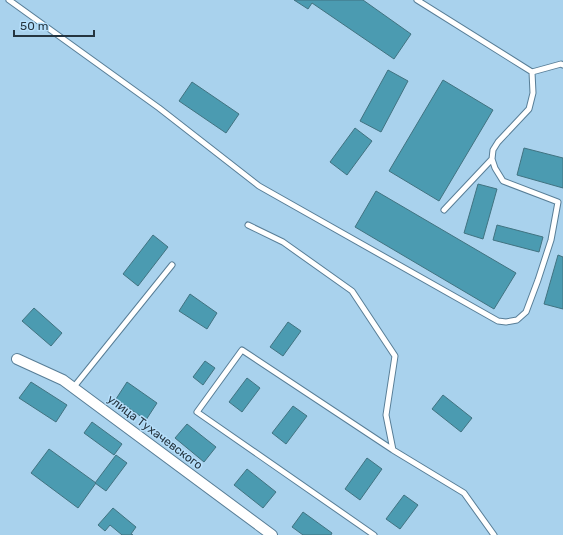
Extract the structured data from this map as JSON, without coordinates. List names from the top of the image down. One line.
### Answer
{"streets":{"street":["улица Тухачевского"]},"scale_bar":"50 m"}
